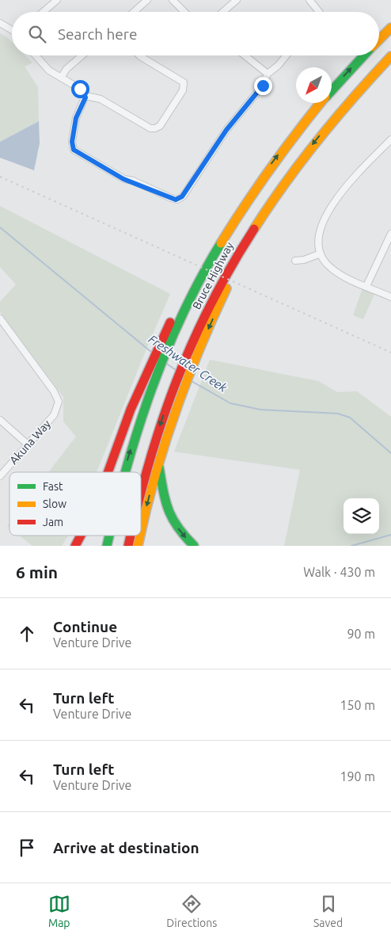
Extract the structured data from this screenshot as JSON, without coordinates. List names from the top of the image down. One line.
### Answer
{"streets":{"highway":["Bruce Highway"],"street":["Akuna Way"]},"water":["Freshwater Creek"],"legend":["Fast","Slow","Jam"],"north":"bottom left","page":{"search":"Search here","heading":["6 min","Walk · 430 m"],"list":[["Continue","Venture Drive","90 m"],["Turn left","Venture Drive","150 m"],["Turn left","Venture Drive","190 m"],"Arrive at destination"],"nav":["Map","Directions","Saved"]}}
